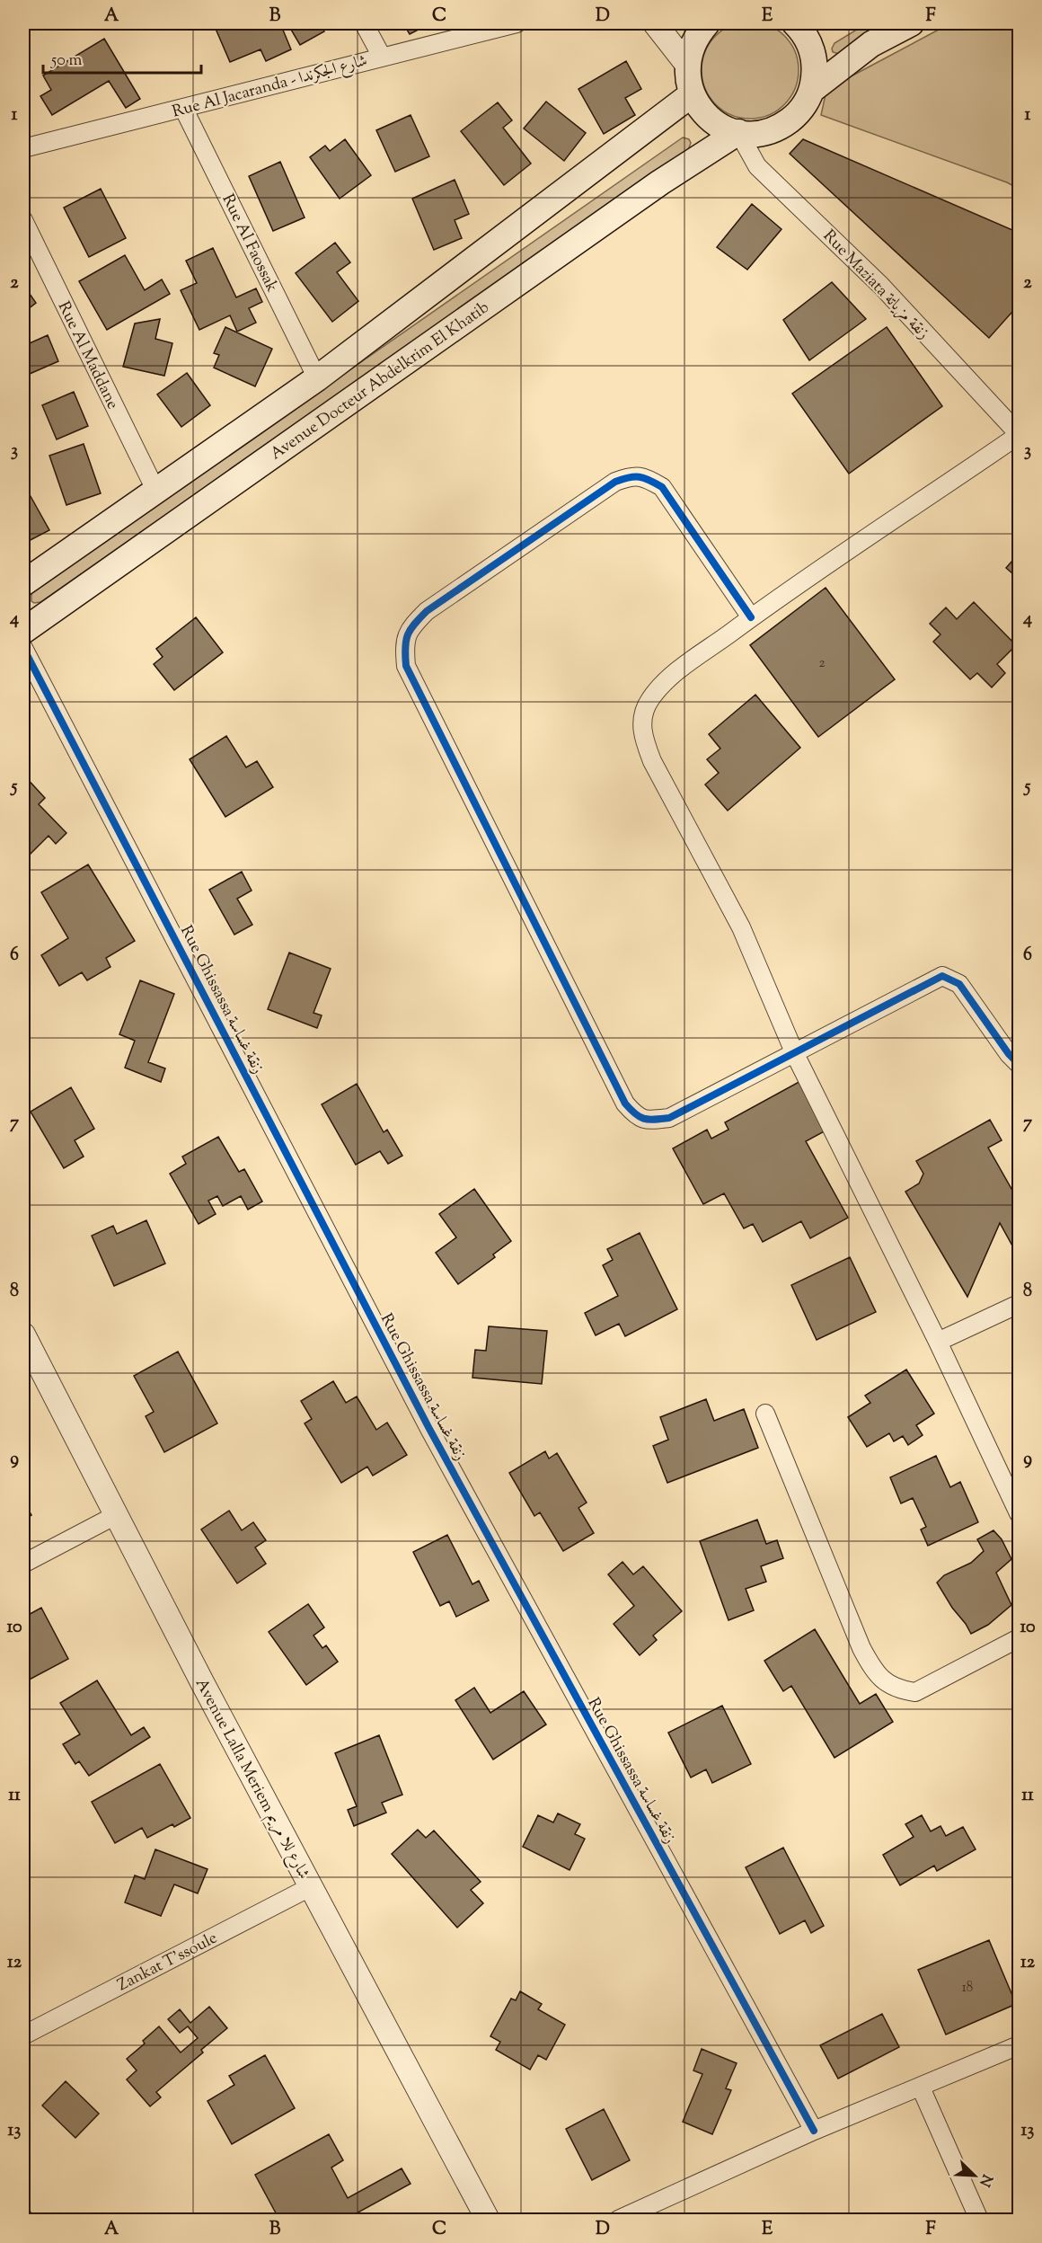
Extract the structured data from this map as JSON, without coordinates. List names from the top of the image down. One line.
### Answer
{"streets":{"main road":["Avenue Docteur Abdelkrim El Khatib"],"street":["Rue Al Jacaranda - شارع الجكرندا","Rue Al Faossak","Rue Maziata زنقة مزياتة","Rue Al Maddane","Rue Ghissassa زنقة غساسة","Avenue Lalla Meriem شارع للا مريم","Zankat T'ssoule"]},"crossings":[["Rue Al Jacaranda - شارع الجكرندا","Rue Al Faossak"],["Rue Maziata زنقة مزياتة","Avenue Docteur Abdelkrim El Khatib"],["Avenue Lalla Meriem شارع للا مريم","Zankat T'ssoule"]],"house_numbers":["2","18"],"scale_bar":"50 m","north":"bottom right","grid":{"columns":["A","B","C","D","E","F"],"rows":["1","2","3","4","5","6","7","8","9","10","11","12","13"]}}
